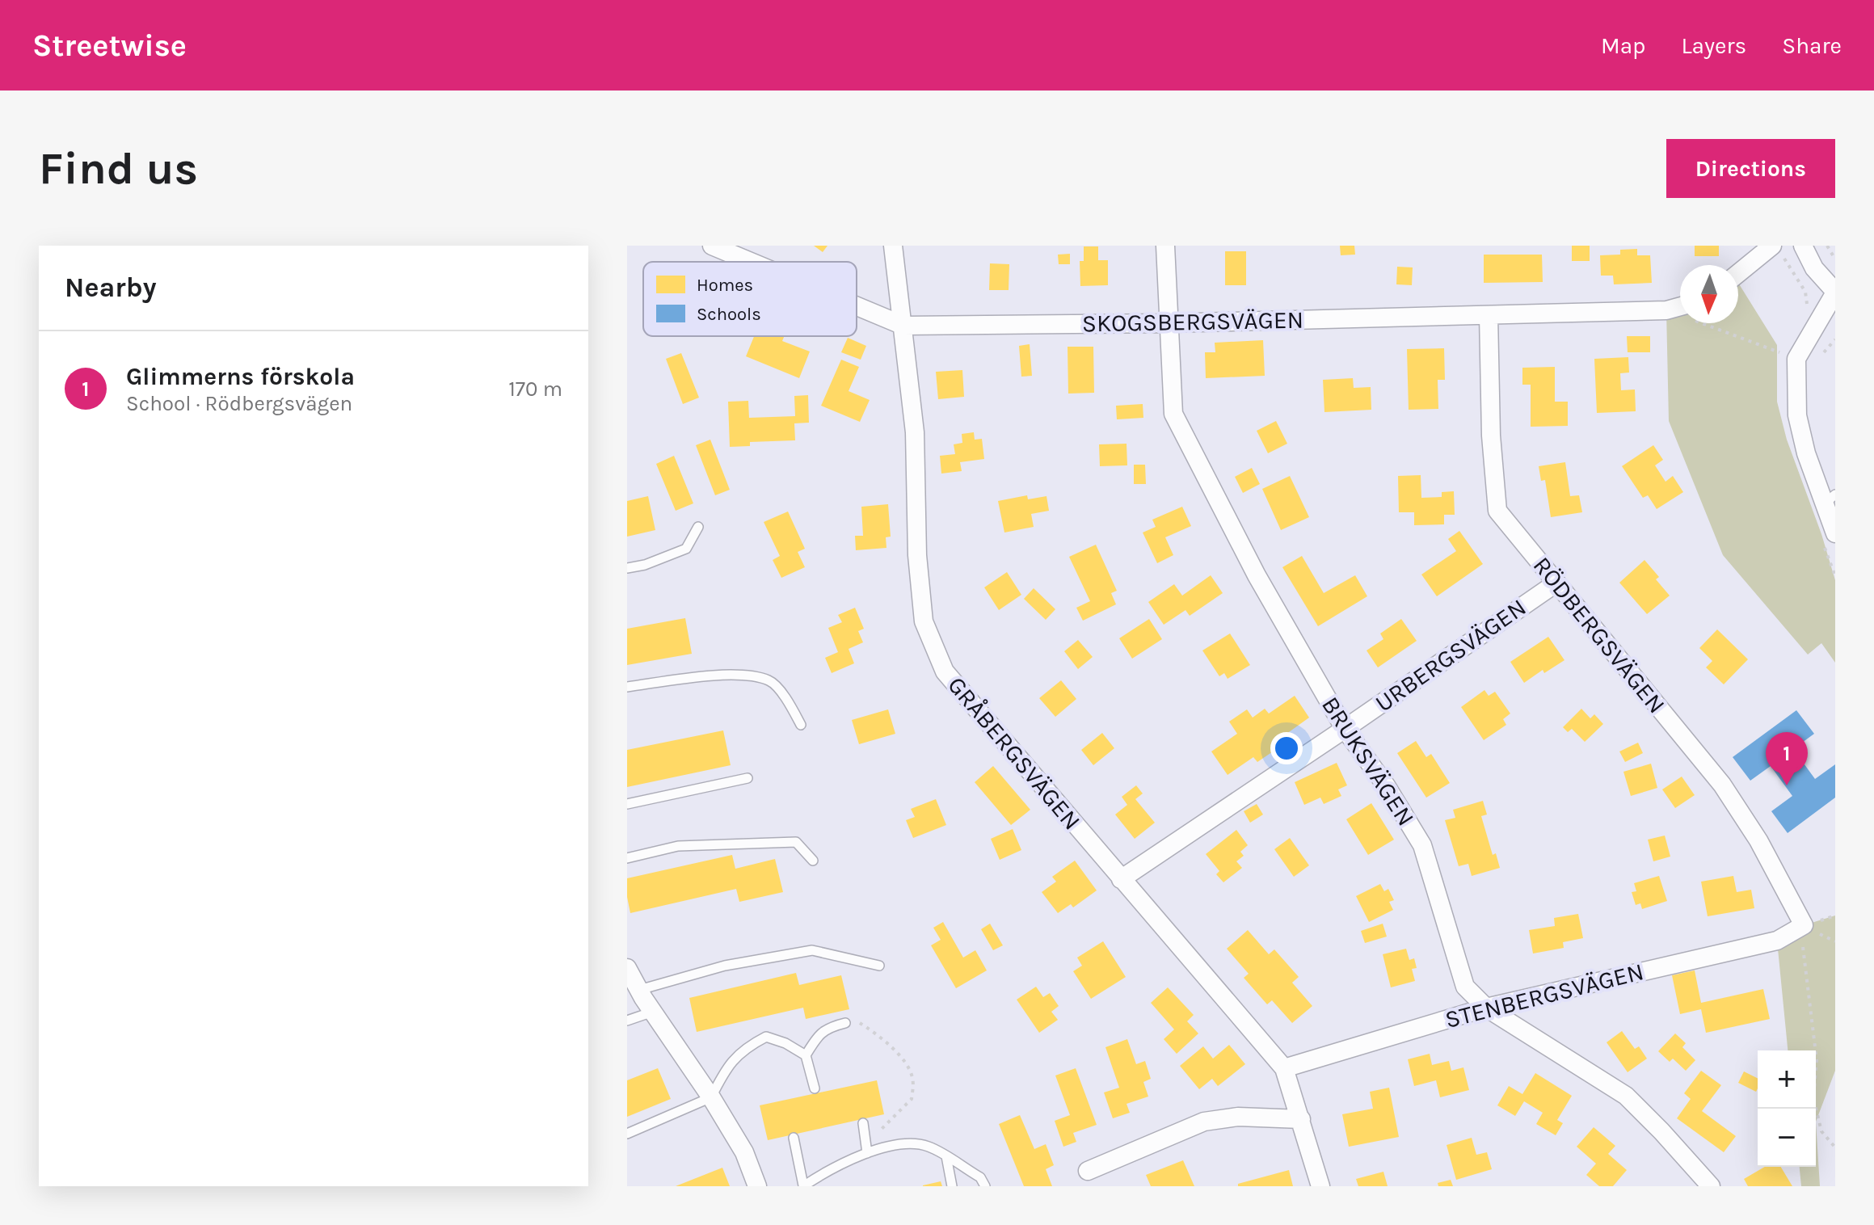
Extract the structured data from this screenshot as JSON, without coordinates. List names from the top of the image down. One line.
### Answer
{"streets":{"street":["SKOGSBERGSVÄGEN","RÖDBERGSVÄGEN","URBERGSVÄGEN","GRÅBERGSVÄGEN","BRUKSVÄGEN","STENBERGSVÄGEN"]},"crossings":[["SKOGSBERGSVÄGEN","RÖDBERGSVÄGEN"],["SKOGSBERGSVÄGEN","GRÅBERGSVÄGEN"],["SKOGSBERGSVÄGEN","BRUKSVÄGEN"],["RÖDBERGSVÄGEN","URBERGSVÄGEN"],["RÖDBERGSVÄGEN","STENBERGSVÄGEN"],["URBERGSVÄGEN","GRÅBERGSVÄGEN"],["URBERGSVÄGEN","BRUKSVÄGEN"],["GRÅBERGSVÄGEN","STENBERGSVÄGEN"],["BRUKSVÄGEN","STENBERGSVÄGEN"]],"legend":["Homes","Schools"],"north":"bottom","page":{"header":"Streetwise","nav":["Map","Layers","Share"],"buttons":"Directions","title":"Find us","heading":"Nearby","list":[{"mark":"1","name":"Glimmerns förskola","note":"School · Rödbergsvägen","value":"170 m"}],"pins":"1","map_buttons":["+","−"]}}
